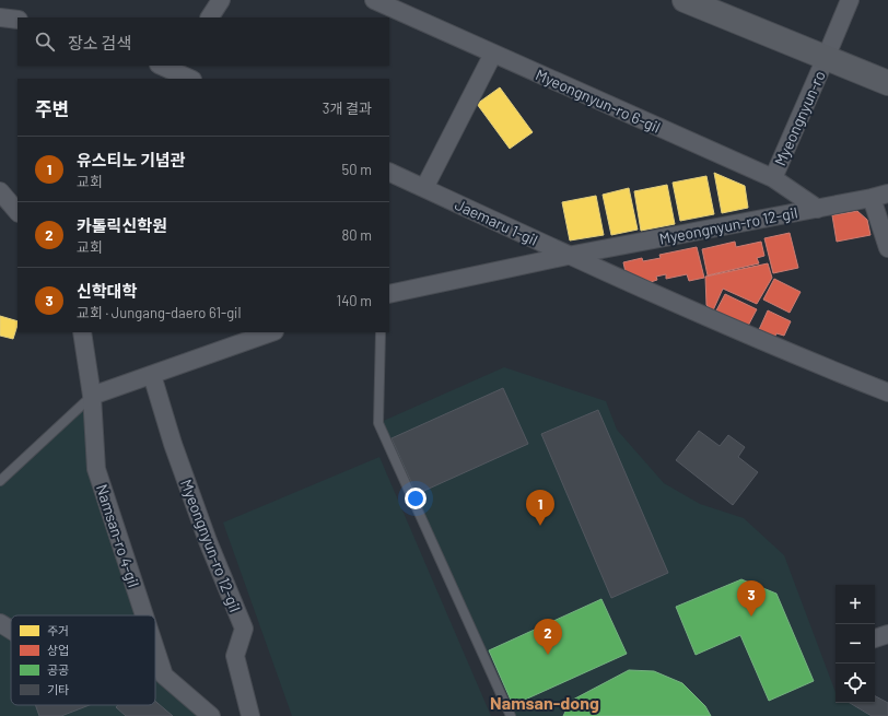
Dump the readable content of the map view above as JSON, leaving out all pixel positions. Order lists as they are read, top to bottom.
{
  "streets": {
    "street": [
      "Myeongnyun-ro 6-gil",
      "Myeongnyun-ro",
      "Jaemaru 1-gil",
      "Myeongnyun-ro 12-gil",
      "Namsan-ro 4-gil"
    ]
  },
  "crossings": [
    ["Myeongnyun-ro 6-gil", "Myeongnyun-ro"],
    ["Myeongnyun-ro 6-gil", "Myeongnyun-ro 12-gil"],
    ["Jaemaru 1-gil", "Myeongnyun-ro 12-gil"]
  ],
  "districts": ["Namsan-dong"],
  "legend": [
    "주거",
    "상업",
    "공공",
    "기타"
  ],
  "page": {
    "search": "장소 검색",
    "heading": ["주변", "3개 결과"],
    "list": [
      {
        "mark": "1",
        "name": "유스티노 기념관",
        "note": "교회",
        "value": "50 m"
      },
      {
        "mark": "2",
        "name": "카톨릭신학원",
        "note": "교회",
        "value": "80 m"
      },
      {
        "mark": "3",
        "name": "신학대학",
        "note": "교회 · Jungang-daero 61-gil",
        "value": "140 m"
      }
    ],
    "pins": ["1", "3", "2"],
    "map_buttons": ["+", "−"]
  }
}
